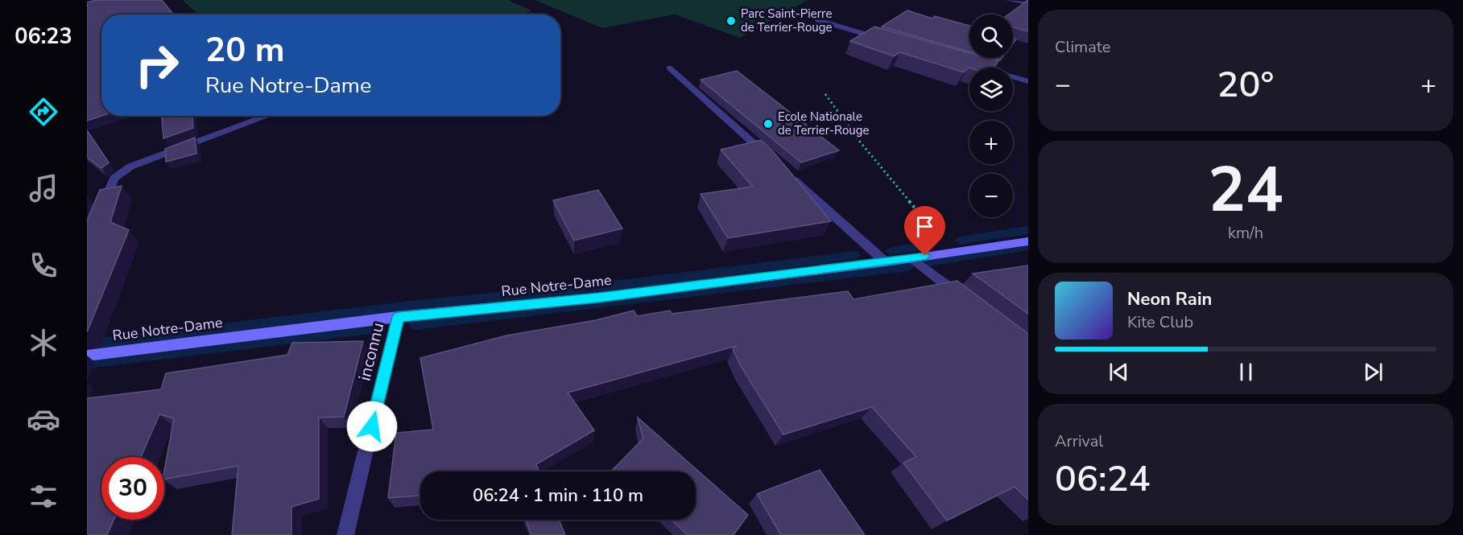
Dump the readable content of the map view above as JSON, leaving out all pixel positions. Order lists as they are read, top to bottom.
{
  "streets": {
    "street": ["Rue Notre-Dame", "inconnu"]
  },
  "crossings": [
    ["Rue Notre-Dame", "inconnu"]
  ],
  "places": ["Parc Saint-Pierre de Terrier-Rouge", "Ecole Nationale de Terrier-Rouge"],
  "page": {
    "tabs": "06:23",
    "tile": [
      "Climate",
      ["24", "km/h"],
      ["Arrival", "06:24"]
    ],
    "map_buttons": ["+", "−"],
    "turn": ["20 m", "Rue Notre-Dame"],
    "heat": ["−", "20°", "+"],
    "song": ["Neon Rain", "Kite Club"],
    "limit": "30",
    "trip": "06:24 · 1 min · 110 m"
  }
}
